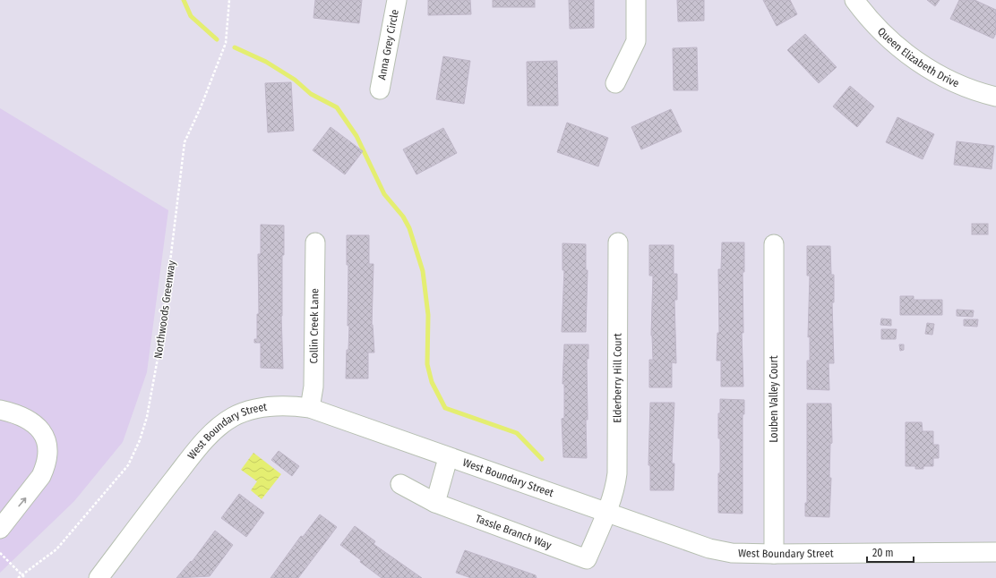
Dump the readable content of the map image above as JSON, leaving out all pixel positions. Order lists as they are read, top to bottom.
{
  "streets": {
    "street": [
      "Anna Grey Circle",
      "Queen Elizabeth Drive",
      "Collin Creek Lane",
      "Elderberry Hill Court",
      "Louben Valley Court",
      "West Boundary Street",
      "Tassle Branch Way"
    ],
    "path": ["Northwoods Greenway"]
  },
  "crossings": [
    ["Collin Creek Lane", "West Boundary Street"],
    ["Elderberry Hill Court", "West Boundary Street"],
    ["Elderberry Hill Court", "Tassle Branch Way"],
    ["Louben Valley Court", "West Boundary Street"],
    ["West Boundary Street", "Tassle Branch Way"]
  ],
  "scale_bar": "20 m"
}
